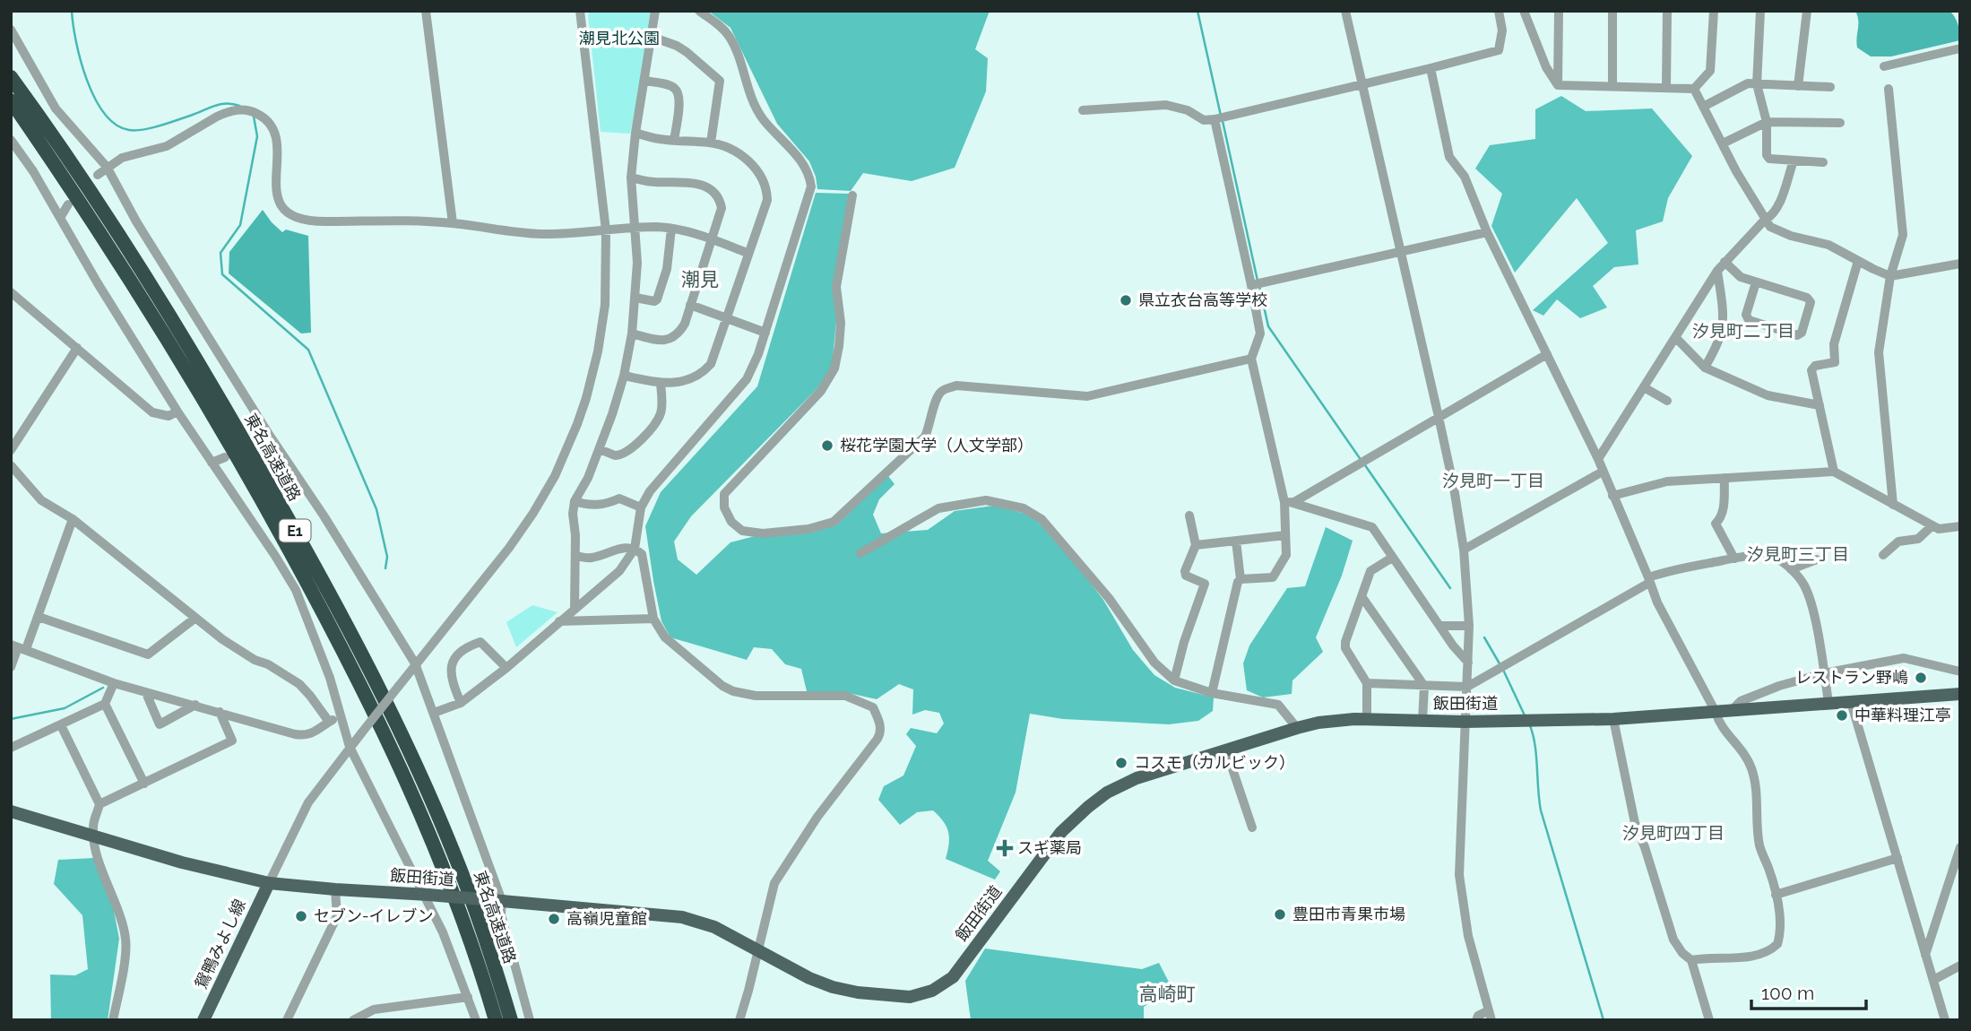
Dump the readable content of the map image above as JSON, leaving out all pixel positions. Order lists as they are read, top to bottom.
{
  "streets": {
    "highway": ["東名高速道路", "E1"],
    "main road": ["飯田街道", "鴛鴨みよし線"]
  },
  "crossings": [
    ["飯田街道", "鴛鴨みよし線"]
  ],
  "districts": [
    "潮見",
    "汐見町二丁目",
    "汐見町一丁目",
    "汐見町三丁目",
    "汐見町四丁目",
    "高崎町"
  ],
  "parks": ["潮見北公園"],
  "places": {
    "other": [
      "県立衣台高等学校",
      "桜花学園大学（人文学部）",
      "レストラン野嶋",
      "中華料理江亭",
      "コスモ（カルビック）",
      "豊田市青果市場",
      "セブン-イレブン",
      "高嶺児童館"
    ],
    "health": ["スギ薬局"]
  },
  "scale_bar": "100 m"
}
